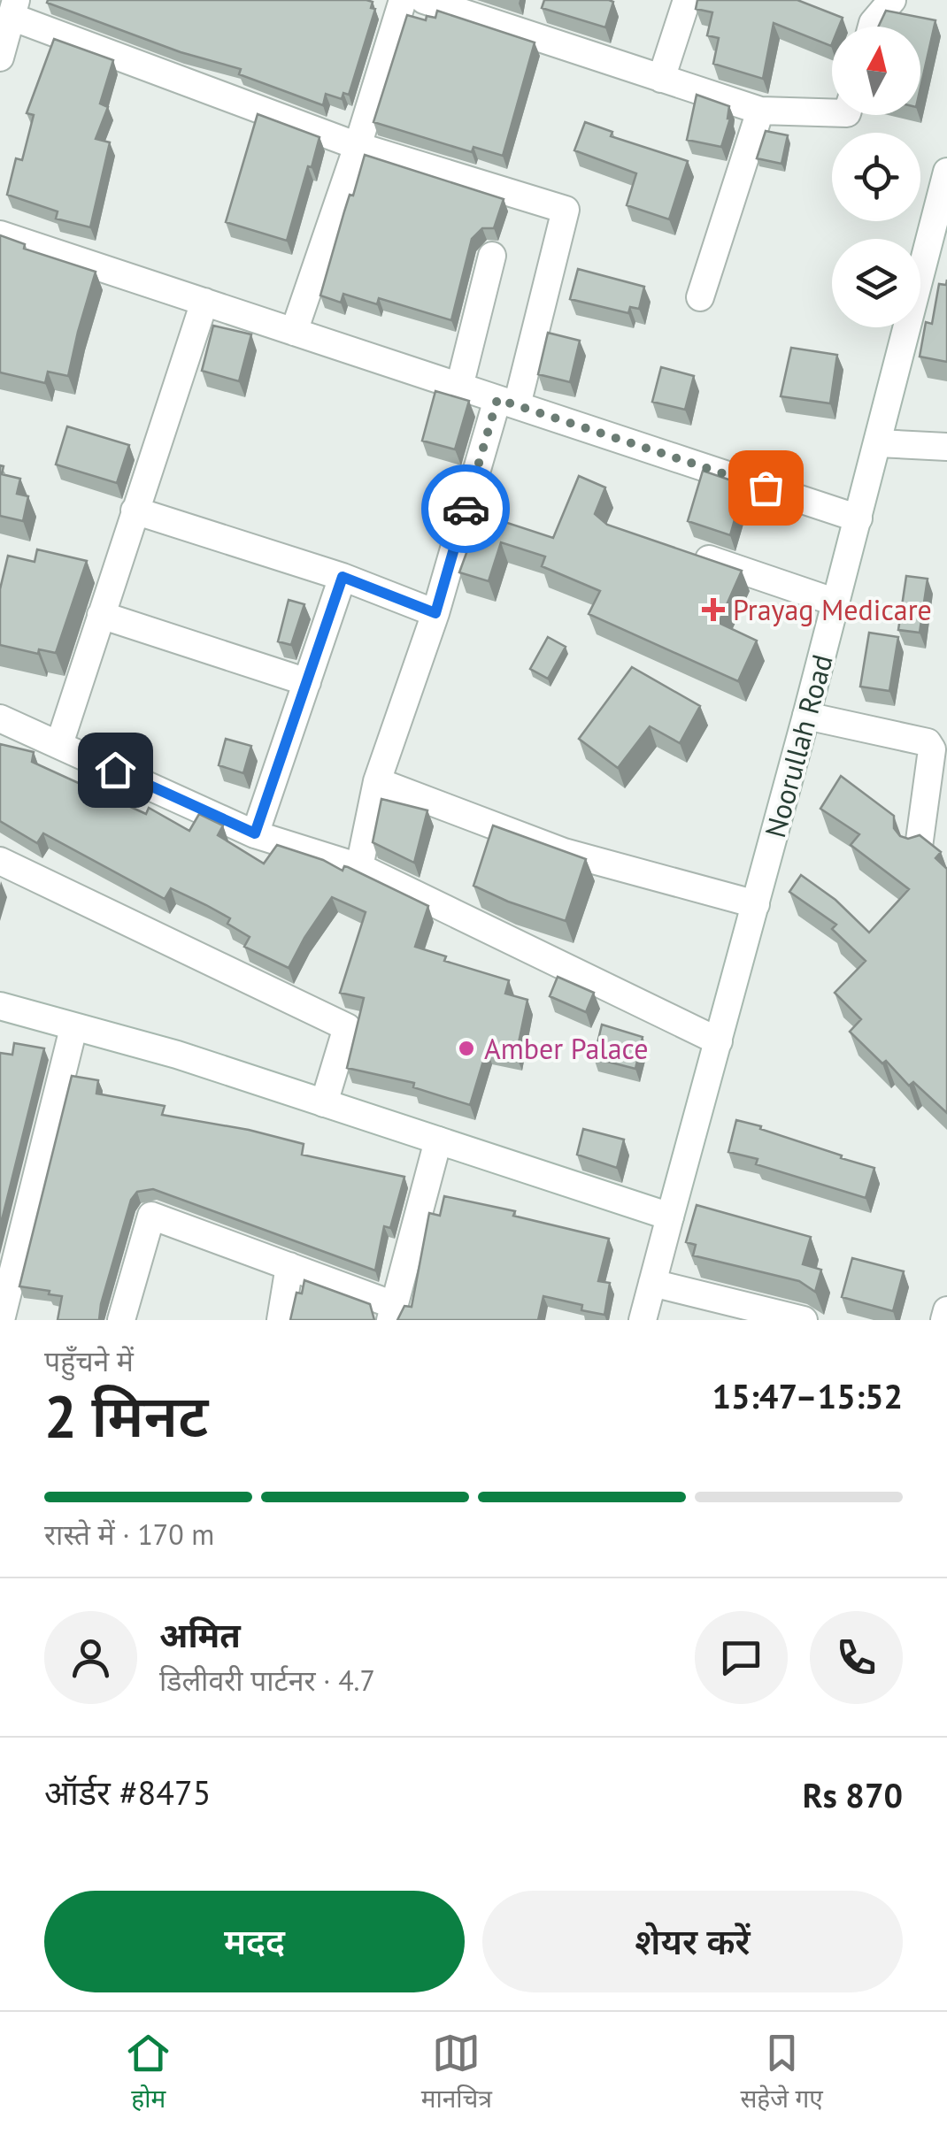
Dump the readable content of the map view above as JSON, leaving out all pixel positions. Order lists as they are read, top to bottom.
{
  "streets": {
    "street": ["Noorullah Road"]
  },
  "places": {
    "health": ["Prayag Medicare"],
    "other": ["Amber Palace"]
  },
  "north": "top",
  "page": {
    "heading": ["2 मिनट", "पहुँचने में", "15:47–15:52"],
    "panel": [
      "अमित",
      "डिलीवरी पार्टनर · 4.7",
      "ऑर्डर #8475",
      "Rs 870"
    ],
    "bar": "रास्ते में · 170 m",
    "buttons": ["मदद", "शेयर करें"],
    "tabs": ["होम", "मानचित्र", "सहेजे गए"]
  }
}
